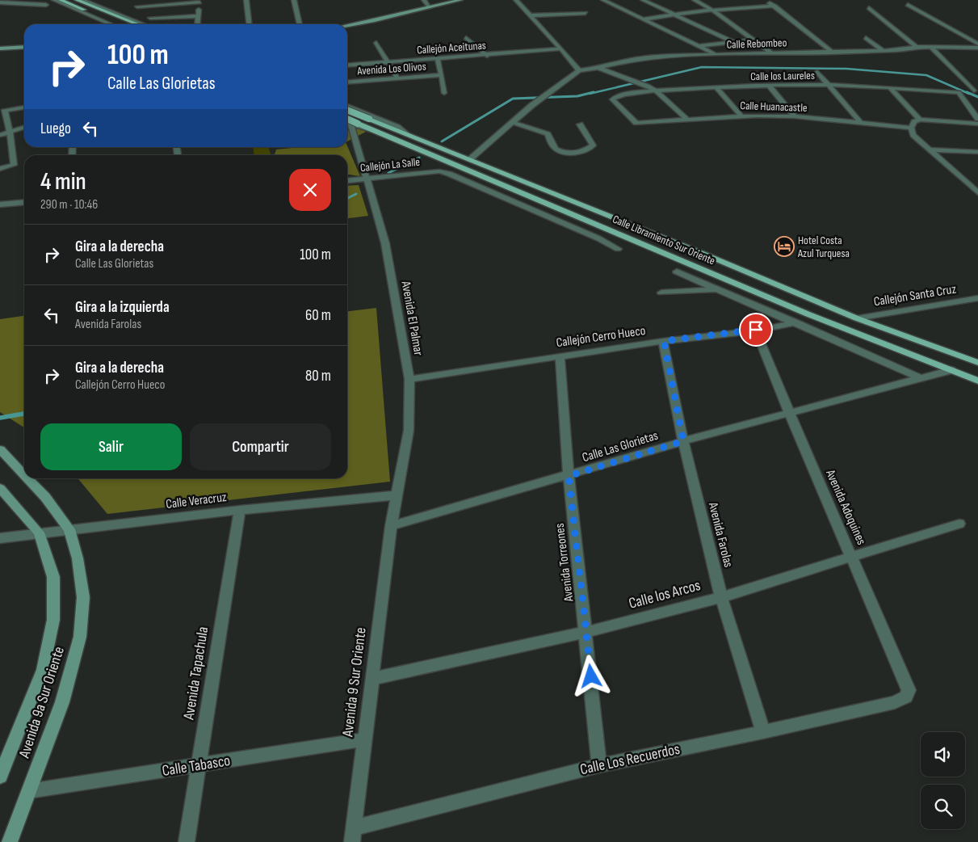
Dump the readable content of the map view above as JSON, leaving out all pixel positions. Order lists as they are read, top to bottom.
{
  "streets": {
    "main road": ["Calle Libramiento Sur Oriente", "Avenida 9a Sur Oriente"],
    "street": [
      "Calle Rebombeo",
      "Callejón Aceitunas",
      "Avenida Los Olivos",
      "Calle los Laureles",
      "Calle Huanacastle",
      "Callejón La Salle",
      "Callejón Santa Cruz",
      "Avenida El Palmar",
      "Callejón Cerro Hueco",
      "Calle Las Glorietas",
      "Calle Veracruz",
      "Avenida Adoquines",
      "Avenida Farolas",
      "Avenida Torreones",
      "Calle los Arcos",
      "Avenida Tapachula",
      "Avenida 9 Sur Oriente",
      "Calle Los Recuerdos",
      "Calle Tabasco"
    ]
  },
  "crossings": [
    ["Calle los Laureles", "Calle Huanacastle"],
    ["Callejón La Salle", "Avenida El Palmar"],
    ["Calle Libramiento Sur Oriente", "Callejón Santa Cruz"],
    ["Calle Libramiento Sur Oriente", "Calle Las Glorietas"],
    ["Avenida El Palmar", "Callejón Cerro Hueco"],
    ["Avenida El Palmar", "Calle Las Glorietas"],
    ["Avenida El Palmar", "Calle Veracruz"],
    ["Avenida El Palmar", "Avenida 9 Sur Oriente"],
    ["Callejón Cerro Hueco", "Avenida Adoquines"],
    ["Callejón Cerro Hueco", "Avenida Farolas"],
    ["Callejón Cerro Hueco", "Avenida Torreones"],
    ["Calle Las Glorietas", "Avenida Adoquines"],
    ["Calle Las Glorietas", "Avenida Farolas"],
    ["Calle Las Glorietas", "Avenida Torreones"],
    ["Calle Las Glorietas", "Avenida 9 Sur Oriente"],
    ["Calle Veracruz", "Avenida Tapachula"],
    ["Calle Veracruz", "Avenida 9a Sur Oriente"],
    ["Avenida Adoquines", "Calle los Arcos"],
    ["Avenida Adoquines", "Calle Los Recuerdos"],
    ["Avenida Farolas", "Calle los Arcos"],
    ["Avenida Farolas", "Calle Los Recuerdos"],
    ["Avenida Torreones", "Calle los Arcos"],
    ["Avenida Torreones", "Calle Los Recuerdos"],
    ["Calle los Arcos", "Avenida 9 Sur Oriente"],
    ["Avenida Tapachula", "Calle Tabasco"],
    ["Avenida 9 Sur Oriente", "Calle Los Recuerdos"],
    ["Avenida 9 Sur Oriente", "Calle Tabasco"],
    ["Avenida 9a Sur Oriente", "Calle Tabasco"]
  ],
  "places": {
    "hotel": ["Hotel Costa Azul Turquesa"]
  },
  "page": {
    "turn": ["100 m", "Calle Las Glorietas"],
    "then": "Luego",
    "heading": ["4 min", "290 m · 10:46"],
    "list": [
      {
        "name": "Gira a la derecha",
        "note": "Calle Las Glorietas",
        "value": "100 m"
      },
      {
        "name": "Gira a la izquierda",
        "note": "Avenida Farolas",
        "value": "60 m"
      },
      {
        "name": "Gira a la derecha",
        "note": "Callejón Cerro Hueco",
        "value": "80 m"
      }
    ],
    "buttons": ["Salir", "Compartir"]
  }
}
